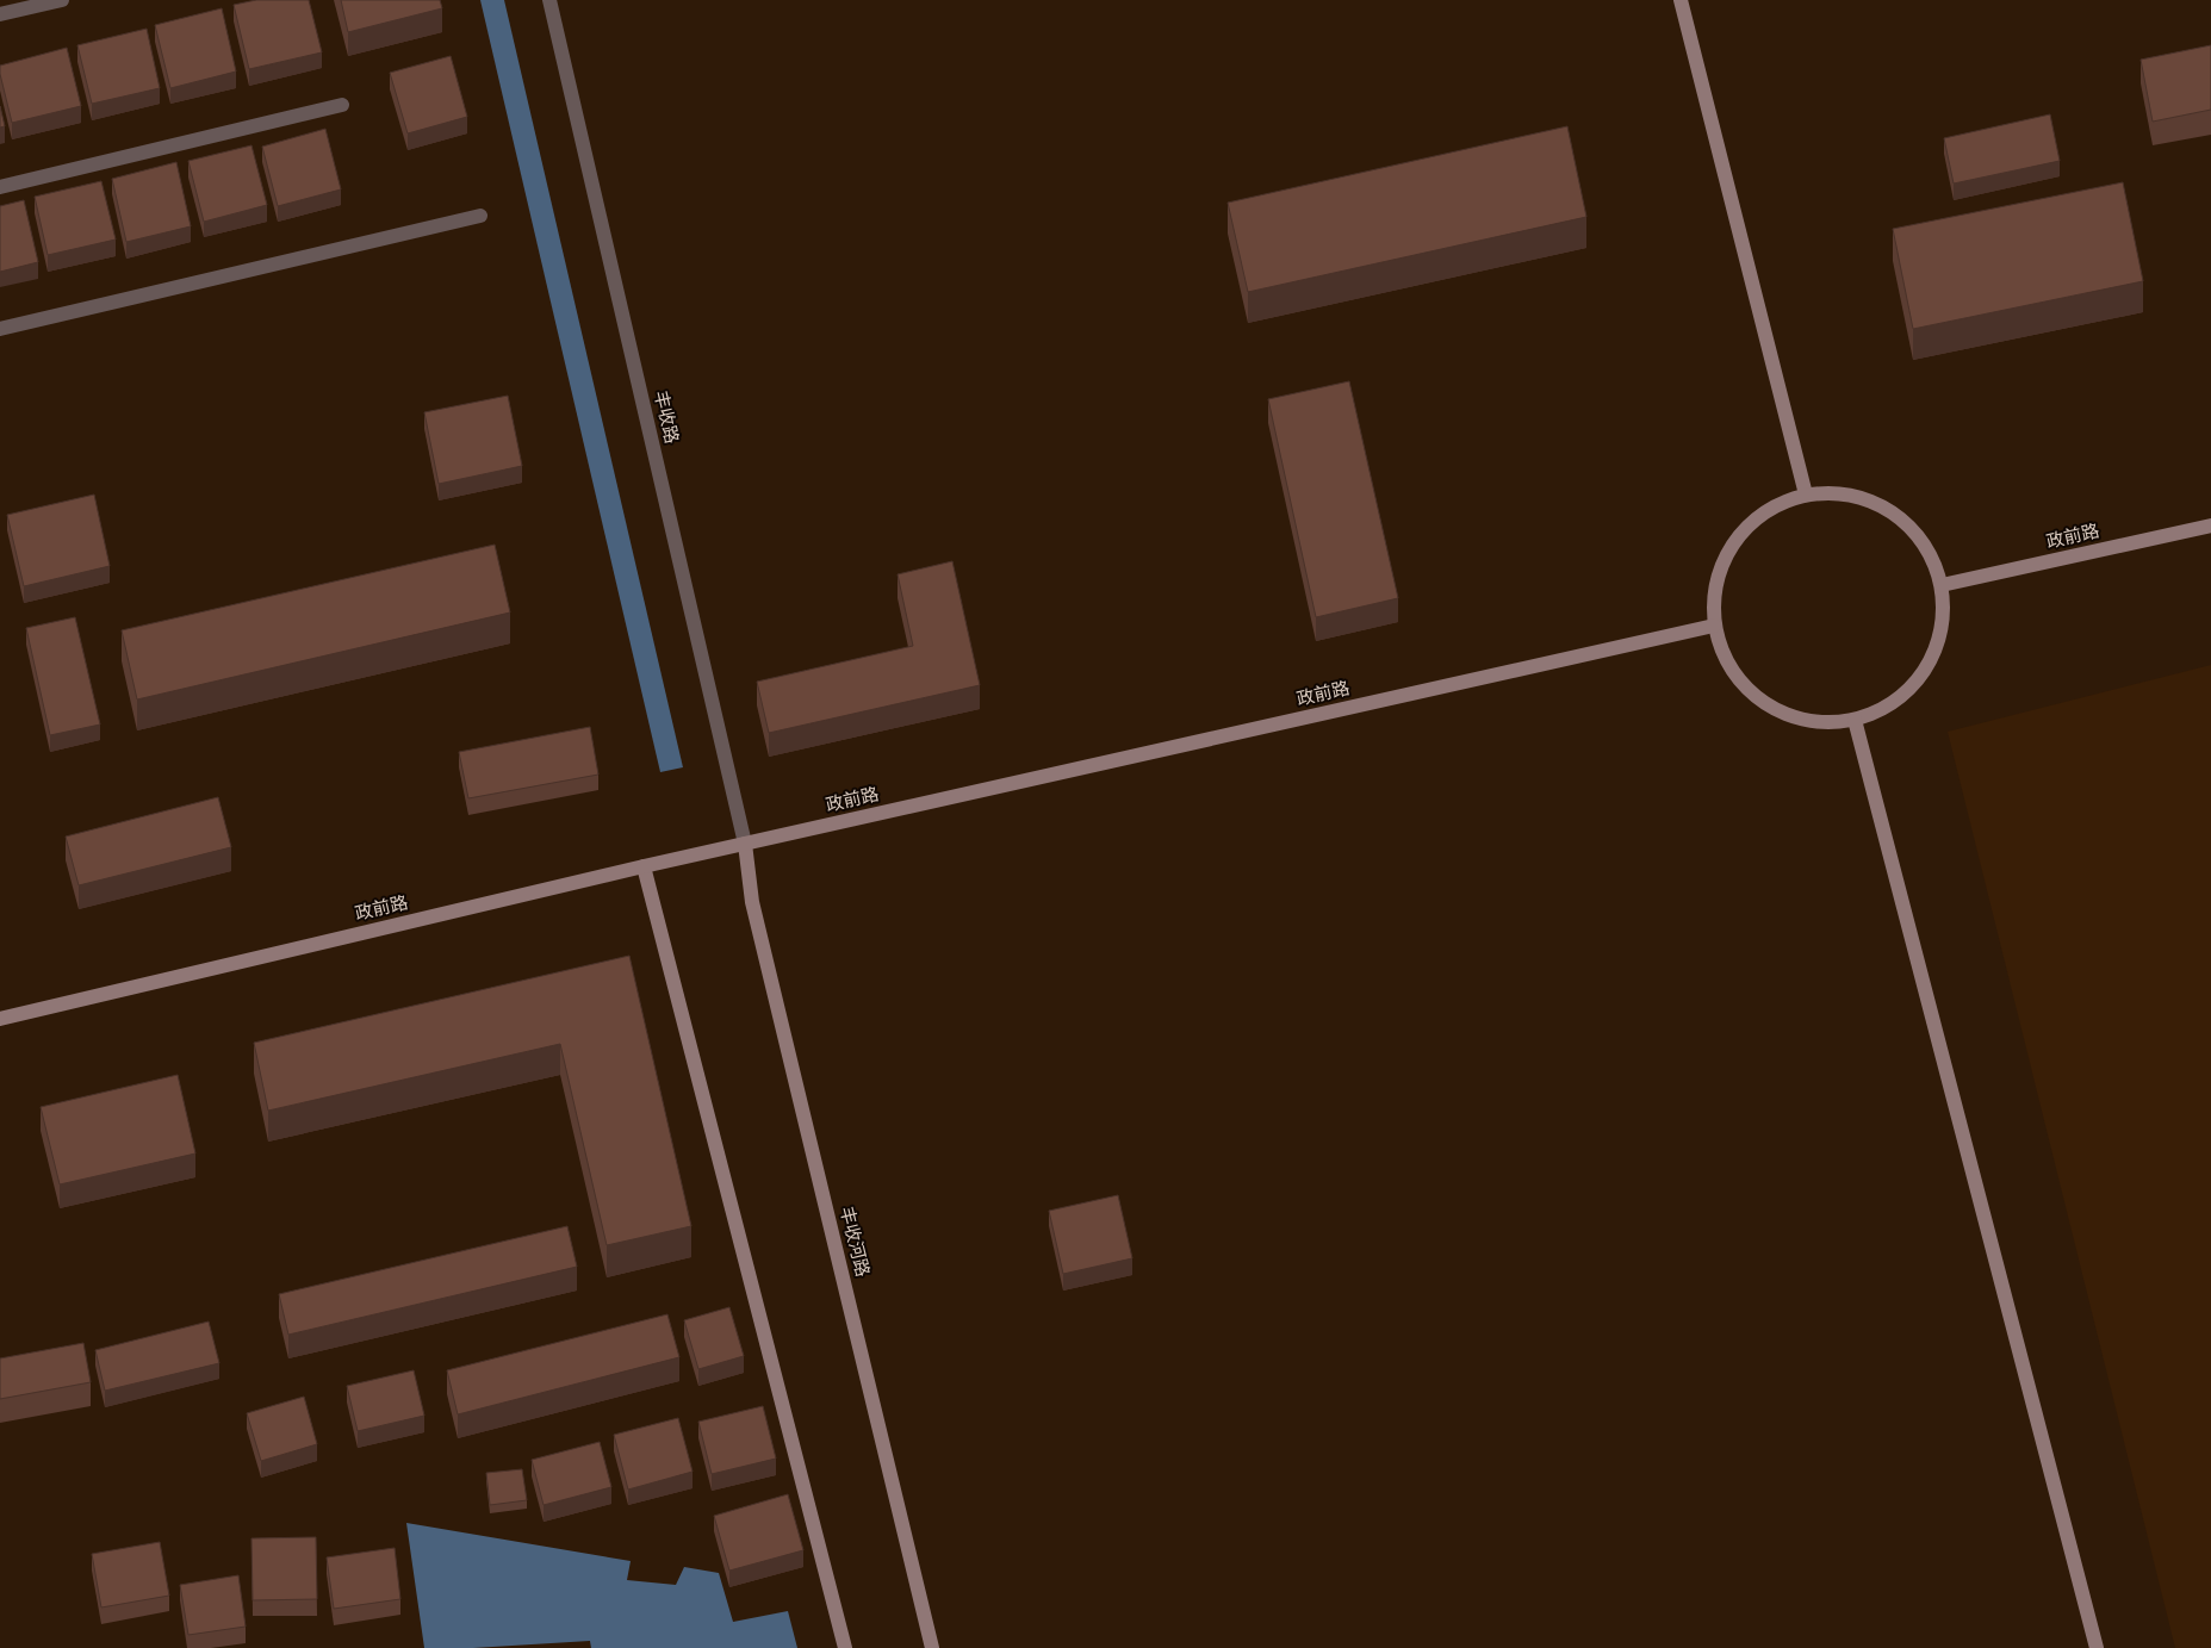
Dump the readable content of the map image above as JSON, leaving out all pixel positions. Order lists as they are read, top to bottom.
{
  "streets": {
    "street": ["丰收路", "政前路", "丰收河路"]
  },
  "crossings": [
    ["丰收路", "政前路"],
    ["丰收路", "丰收河路"],
    ["政前路", "丰收河路"]
  ]
}
